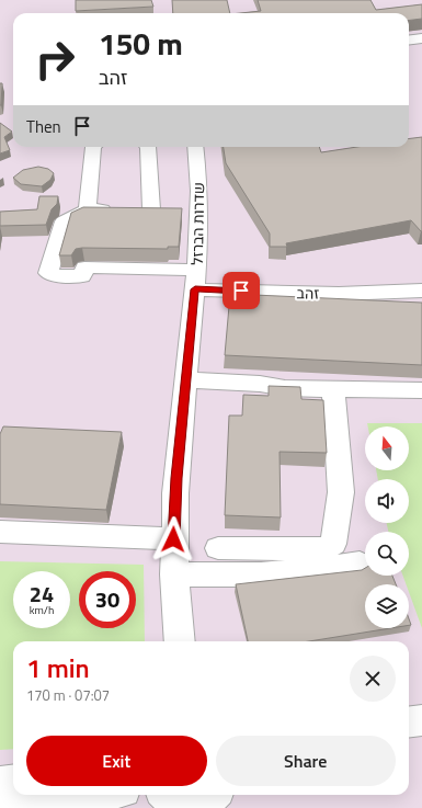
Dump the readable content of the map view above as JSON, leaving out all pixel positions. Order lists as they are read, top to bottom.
{
  "streets": {
    "street": ["שדרות הברזל", "זהב"]
  },
  "crossings": [
    ["שדרות הברזל", "זהב"]
  ],
  "north": "top",
  "page": {
    "turn": ["150 m", "זהב"],
    "then": "Then",
    "speed": "24 km/h",
    "limit": "30",
    "heading": ["1 min", "170 m · 07:07"],
    "buttons": ["Exit", "Share"]
  }
}
